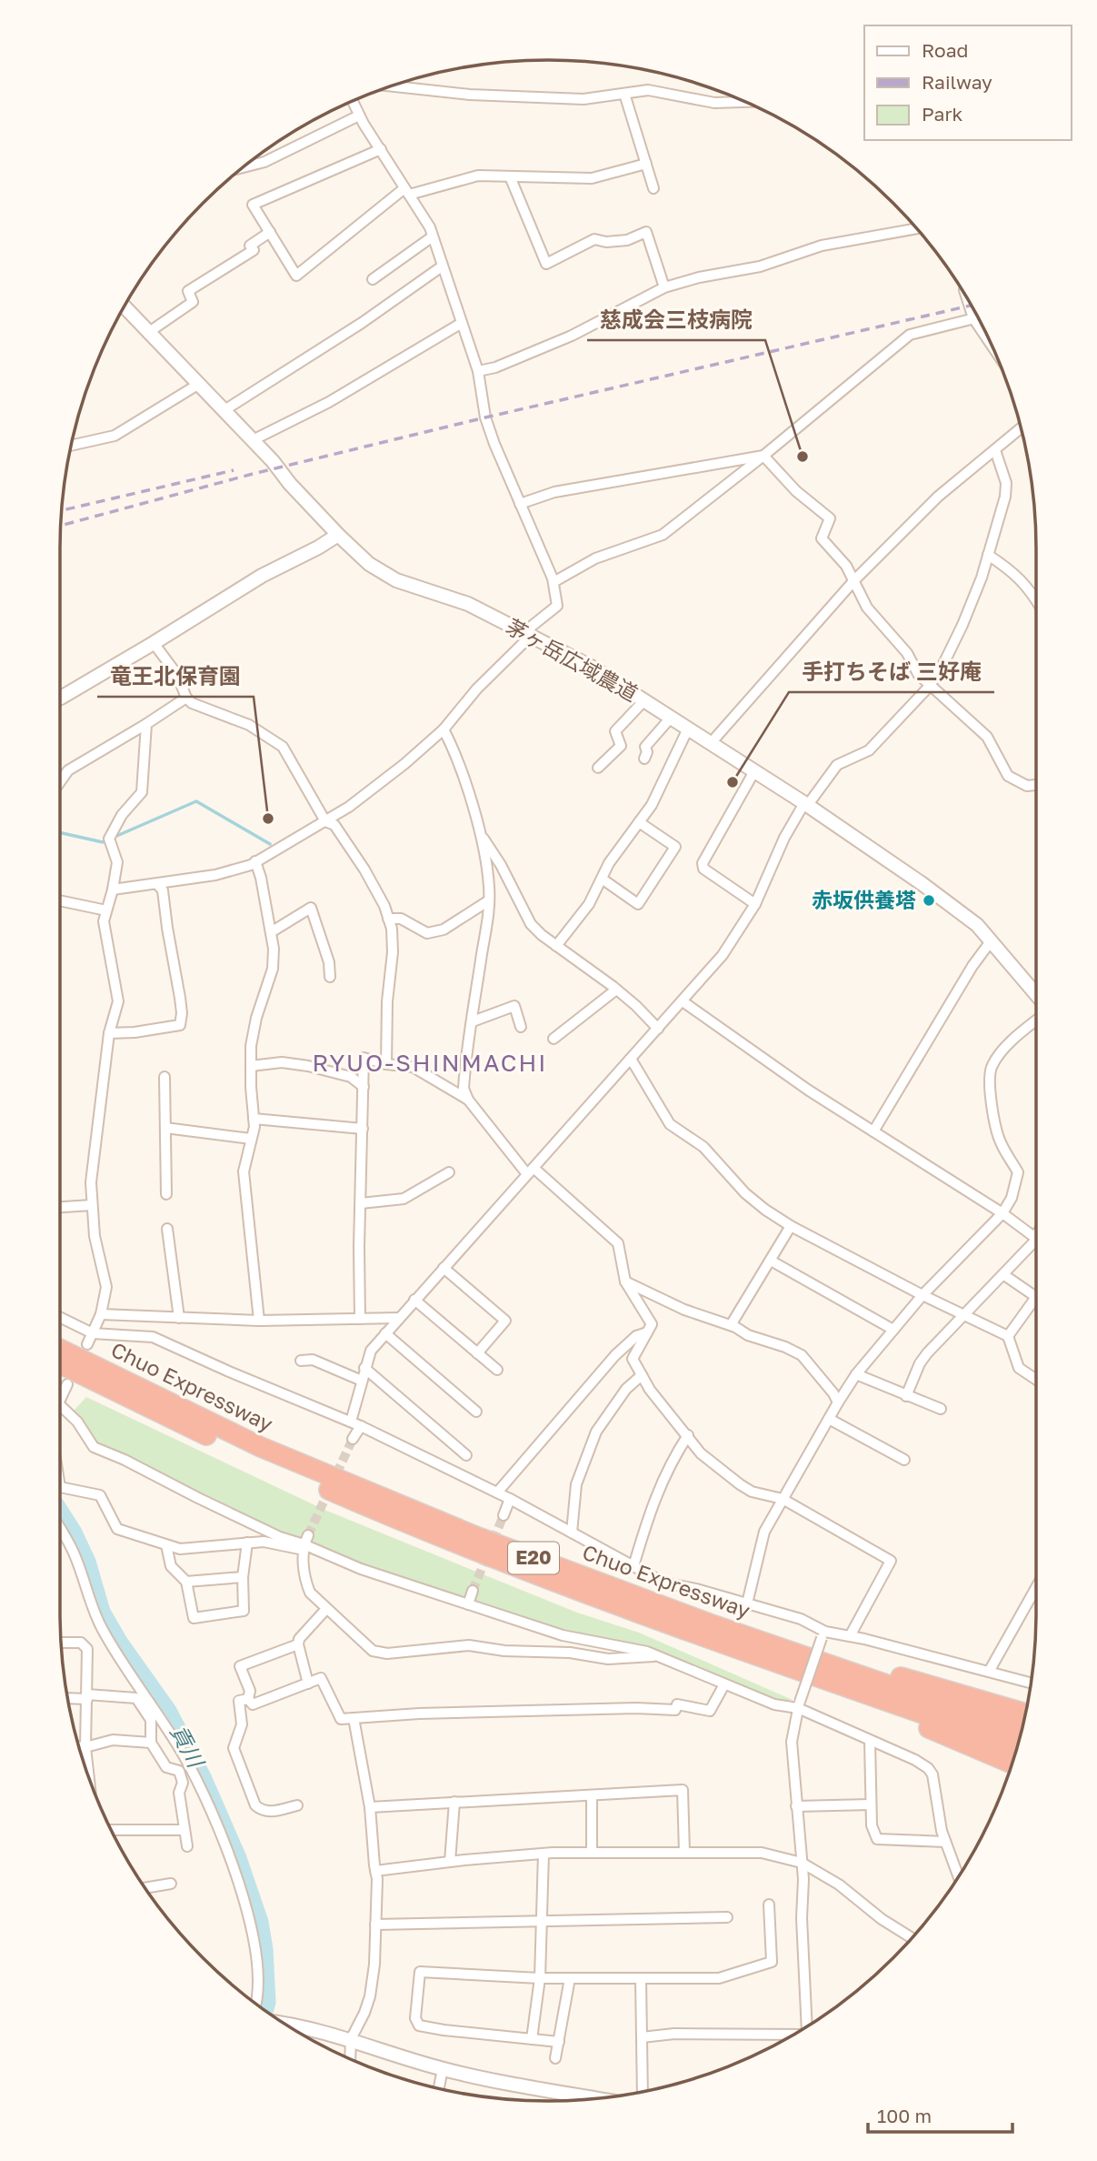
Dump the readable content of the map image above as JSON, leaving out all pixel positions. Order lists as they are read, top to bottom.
{
  "streets": {
    "highway": ["Chuo Expressway", "E20"],
    "street": ["茅ヶ岳広域農道"]
  },
  "districts": ["RYUO-SHINMACHI"],
  "water": ["貢川"],
  "places": [
    "慈成会三枝病院",
    "手打ちそば 三好庵",
    "竜王北保育園",
    "赤坂供養塔"
  ],
  "legend": ["Road", "Railway", "Park"],
  "scale_bar": "100 m"
}
